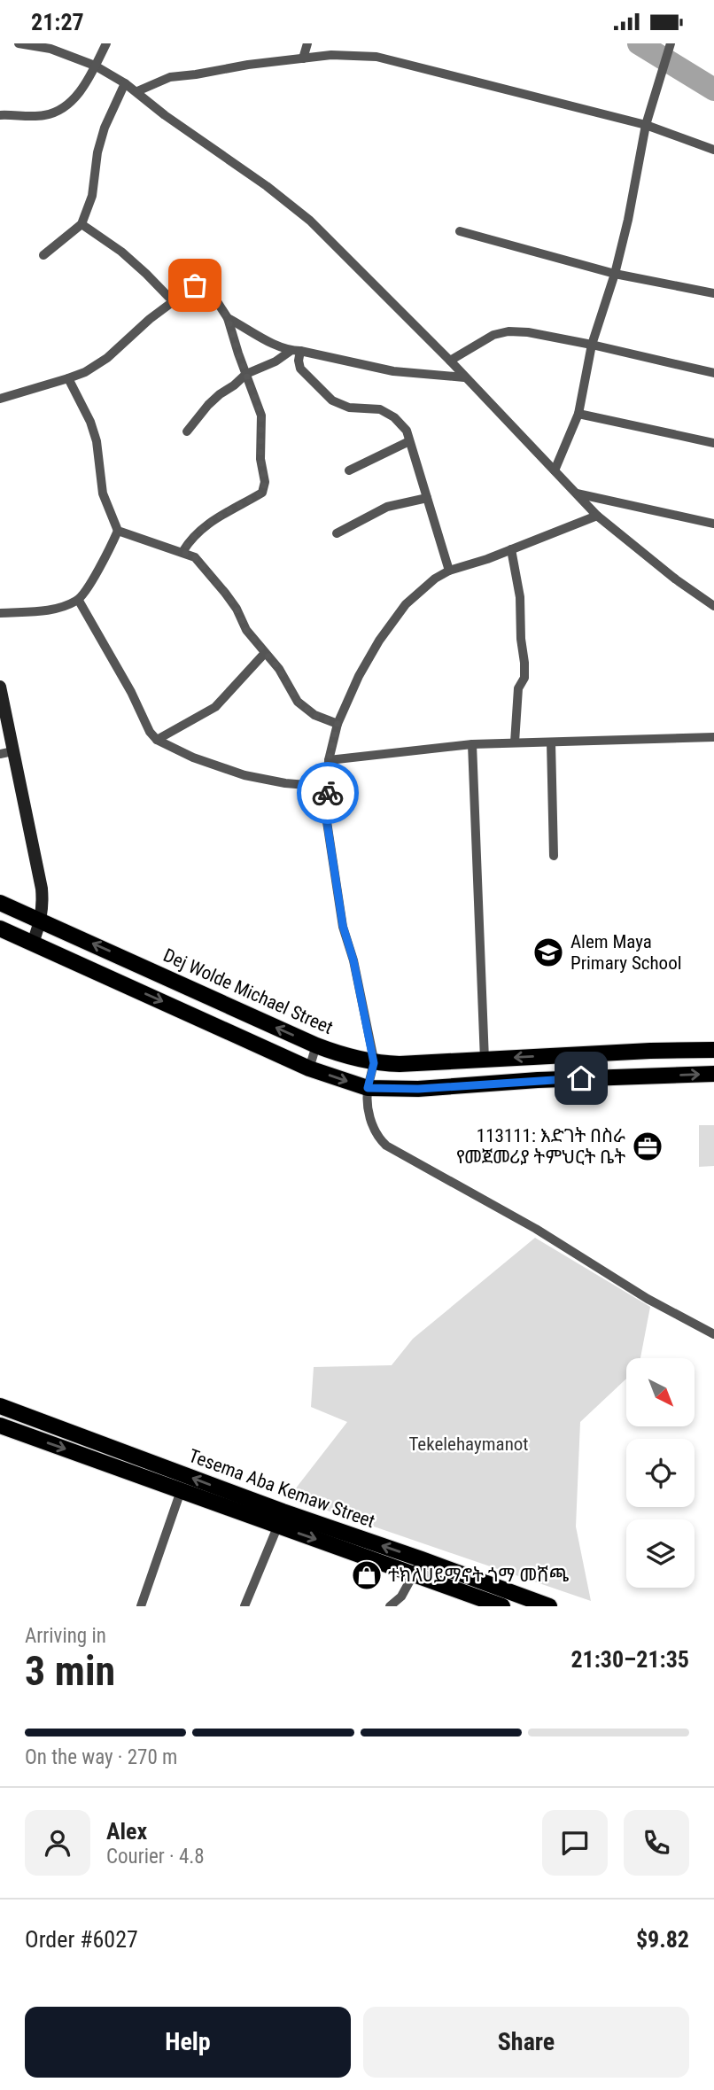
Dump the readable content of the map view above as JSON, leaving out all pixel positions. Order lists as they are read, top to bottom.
{
  "streets": {
    "main road": ["Dej Wolde Michael Street", "Tesema Aba Kemaw Street"]
  },
  "parks": ["Tekelehaymanot"],
  "places": {
    "school or university": ["Alem Maya Primary School"],
    "office": ["113111: እድገት በስራ የመጀመሪያ ትምህርት ቤት"],
    "shop": ["ተክለሀይማኖት ጎማ መሸጫ"]
  },
  "north": "bottom right",
  "page": {
    "status": "21:27",
    "heading": ["3 min", "Arriving in", "21:30–21:35"],
    "panel": [
      "Alex",
      "Courier · 4.8",
      "Order #6027",
      "$9.82"
    ],
    "bar": "On the way · 270 m",
    "buttons": ["Help", "Share"]
  }
}
